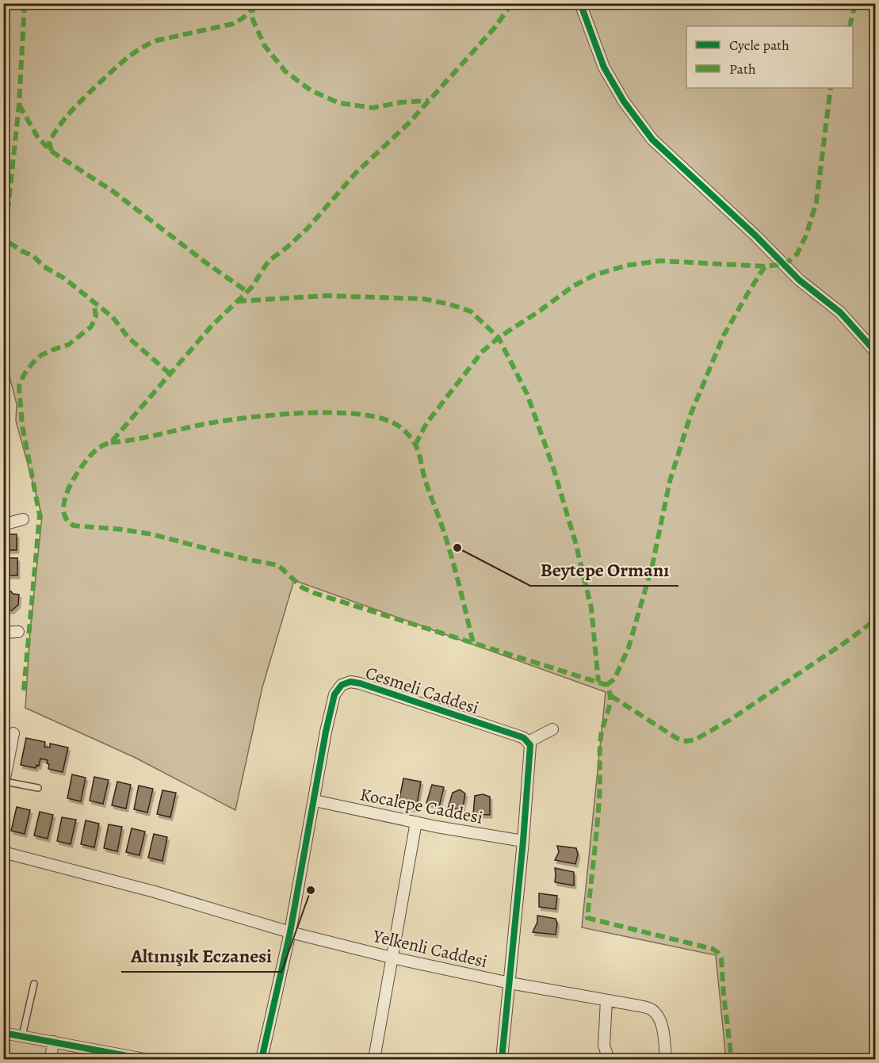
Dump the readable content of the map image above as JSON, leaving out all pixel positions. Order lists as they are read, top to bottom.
{
  "streets": {
    "street": ["Cesmeli Caddesi", "Kocalepe Caddesi", "Yelkenli Caddesi"]
  },
  "crossings": [
    ["Cesmeli Caddesi", "Kocalepe Caddesi"],
    ["Cesmeli Caddesi", "Yelkenli Caddesi"]
  ],
  "places": ["Beytepe Ormanı", "Altınışık Eczanesi"],
  "legend": ["Cycle path", "Path"]
}
